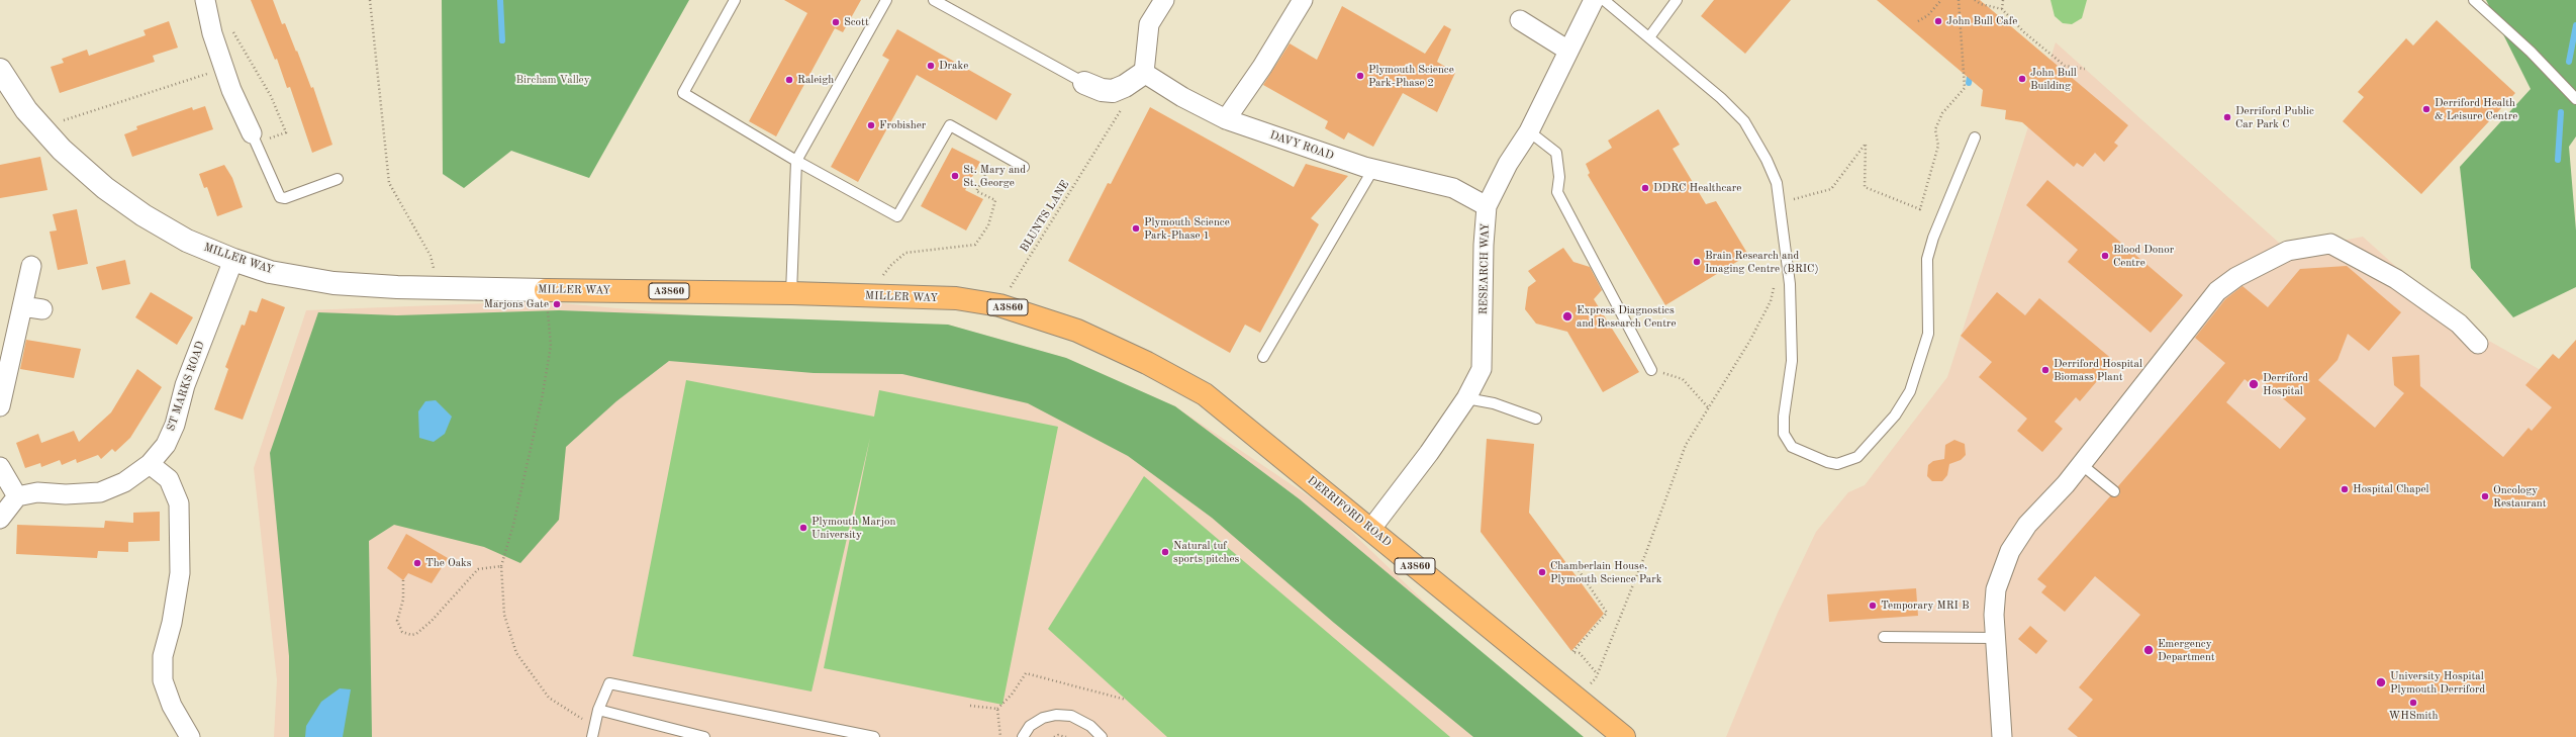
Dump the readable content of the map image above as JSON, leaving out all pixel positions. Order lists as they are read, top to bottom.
{
  "streets": {
    "main road": ["MILLER WAY", "A3860", "DERRIFORD ROAD"],
    "street": ["DAVY ROAD", "RESEARCH WAY", "ST MARKS ROAD"],
    "path": ["BLUNTS LANE"]
  },
  "crossings": [
    ["DAVY ROAD", "RESEARCH WAY"],
    ["BLUNTS LANE", "MILLER WAY"],
    ["MILLER WAY", "ST MARKS ROAD"],
    ["MILLER WAY", "DERRIFORD ROAD"],
    ["RESEARCH WAY", "DERRIFORD ROAD"]
  ],
  "parks": ["Bircham Valley"],
  "places": [
    "John Bull Cafe",
    "Scott",
    "Drake",
    "Plymouth Science Park-Phase 2",
    "John Bull Building",
    "Raleigh",
    "Derriford Health & Leisure Centre",
    "Derriford Public Car Park C",
    "Frobisher",
    "St. Mary and St. George",
    "DDRC Healthcare",
    "Plymouth Science Park-Phase 1",
    "Blood Donor Centre",
    "Brain Research and Imaging Centre (BRIC)",
    "Marjons Gate",
    "Express Diagnostics and Research Centre",
    "Derriford Hospital Biomass Plant",
    "Derriford Hospital",
    "Hospital Chapel",
    "Oncology Restaurant",
    "Plymouth Marjon University",
    "Natural tuf sports pitches",
    "The Oaks",
    "Chamberlain House, Plymouth Science Park",
    "Temporary MRI B",
    "Emergency Department",
    "University Hospital Plymouth Derriford",
    "WHSmith"
  ]
}
